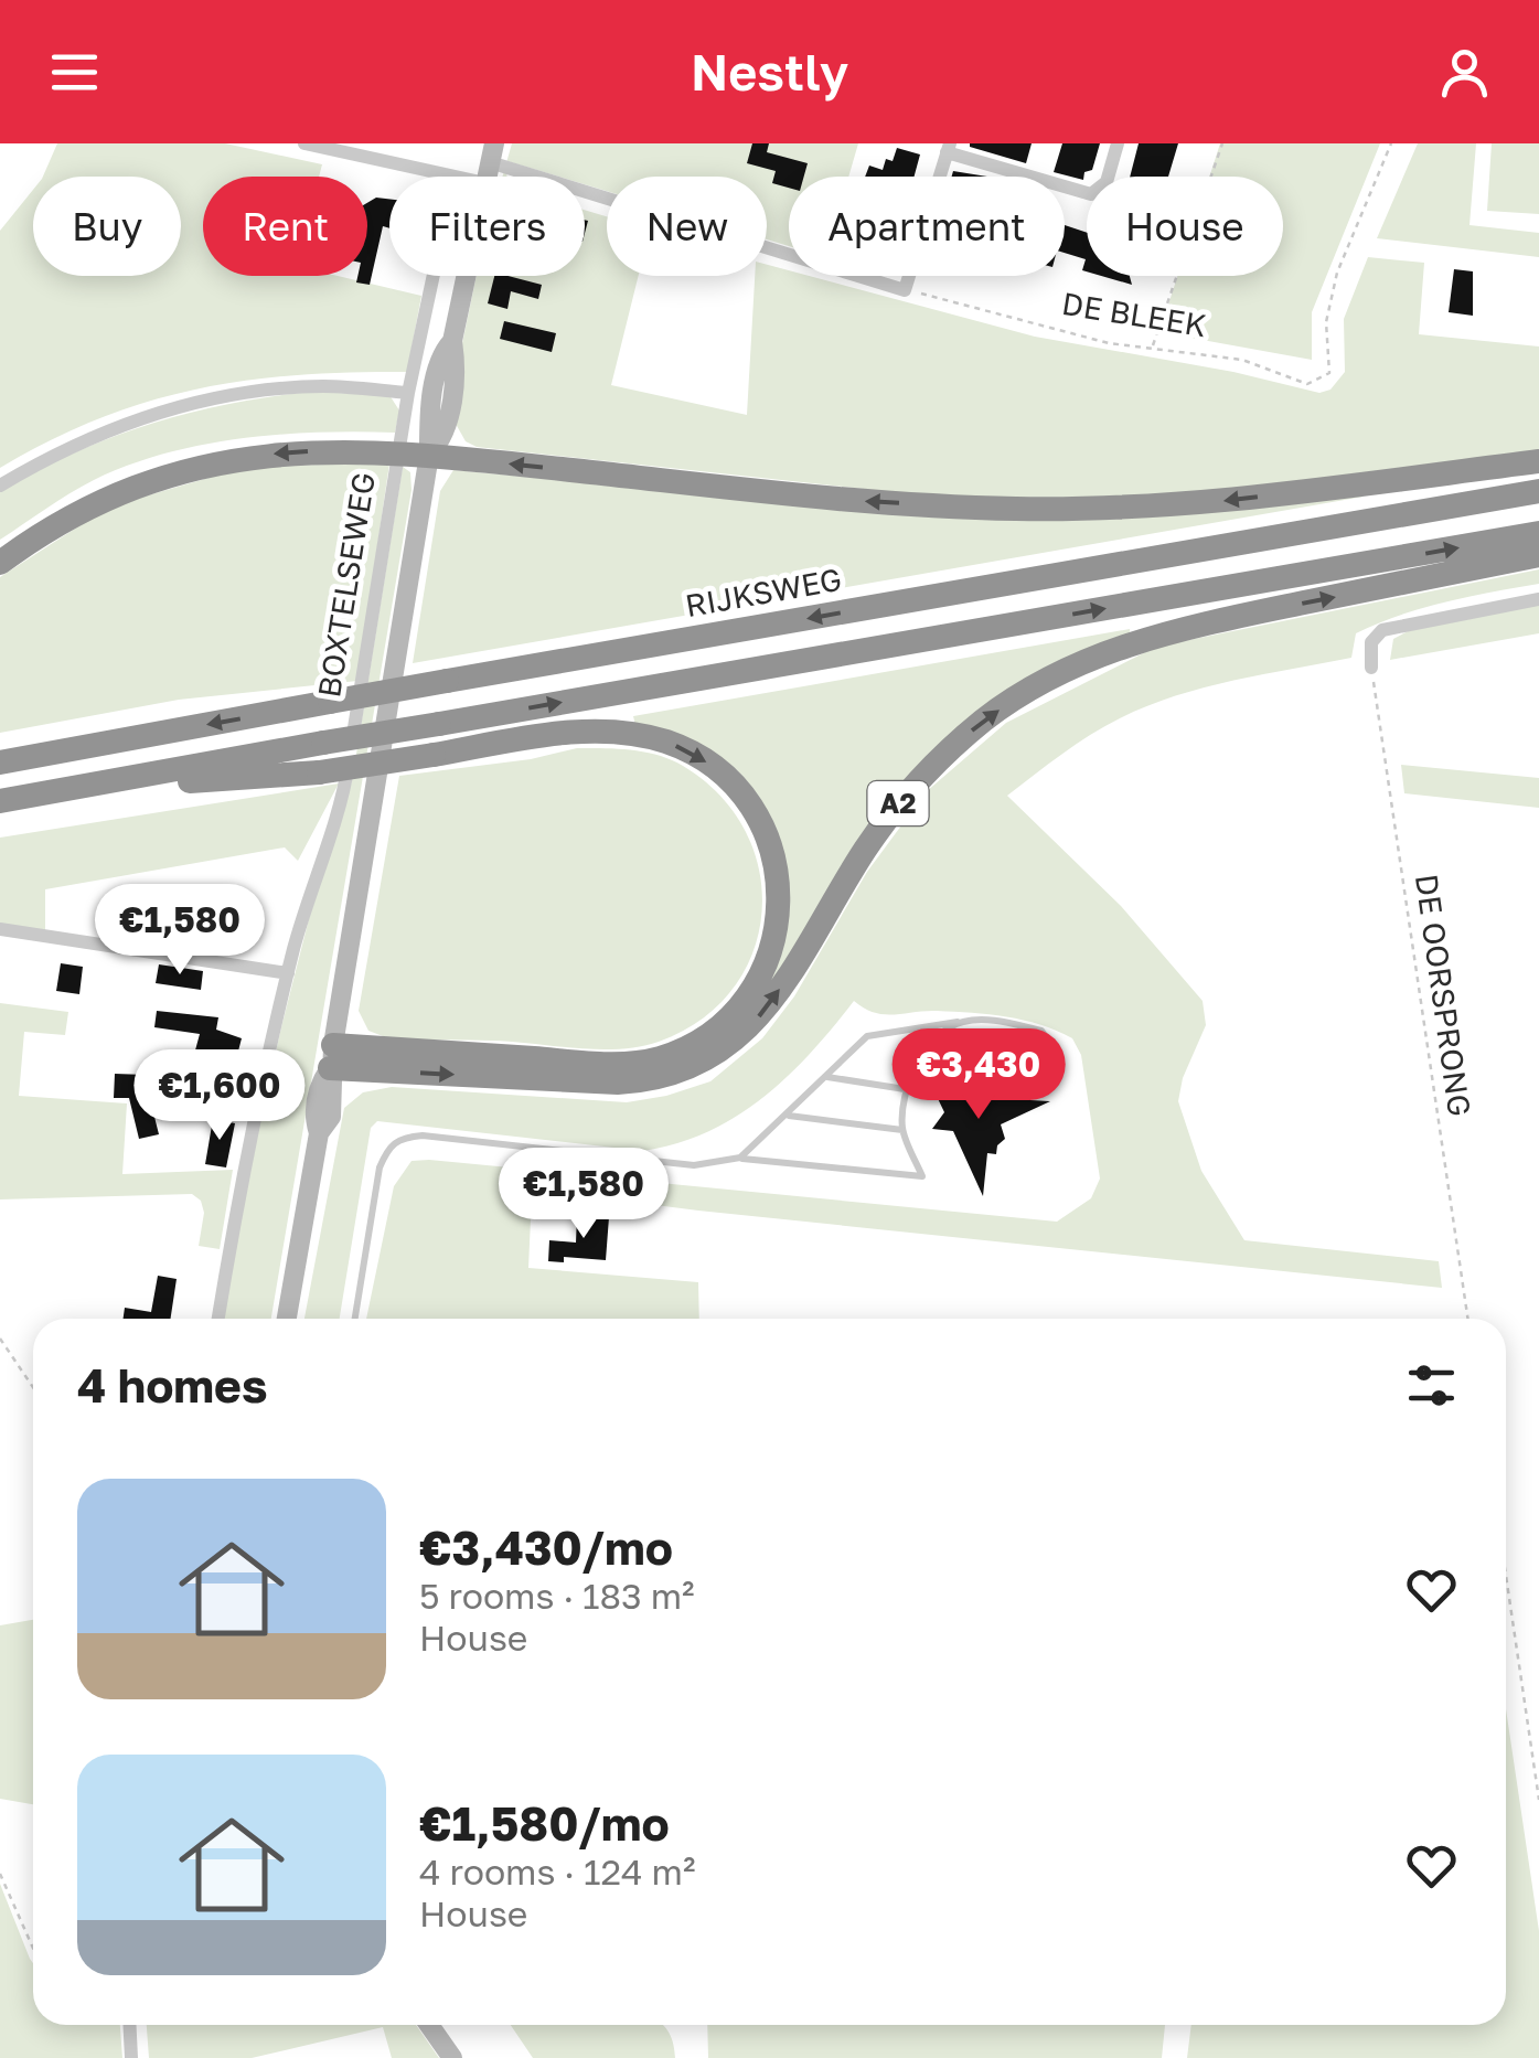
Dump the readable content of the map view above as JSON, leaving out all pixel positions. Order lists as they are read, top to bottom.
{
  "streets": {
    "highway": ["RIJKSWEG", "A2"],
    "main road": ["BOXTELSEWEG"],
    "path": ["DE BLEEK", "DE OORSPRONG"]
  },
  "crossings": [
    ["BOXTELSEWEG", "A2"]
  ],
  "page": {
    "header": "Nestly",
    "chip": [
      "Buy",
      "Rent",
      "Filters",
      "New",
      "Apartment",
      "House"
    ],
    "price": [
      "€1,580",
      "€3,430",
      "€1,600",
      "€1,580"
    ],
    "heading": "4 homes",
    "list": [
      {
        "name": "€3,430/mo",
        "note": "5 rooms · 183 m² · House"
      },
      {
        "name": "€1,580/mo",
        "note": "4 rooms · 124 m² · House"
      }
    ]
  }
}
